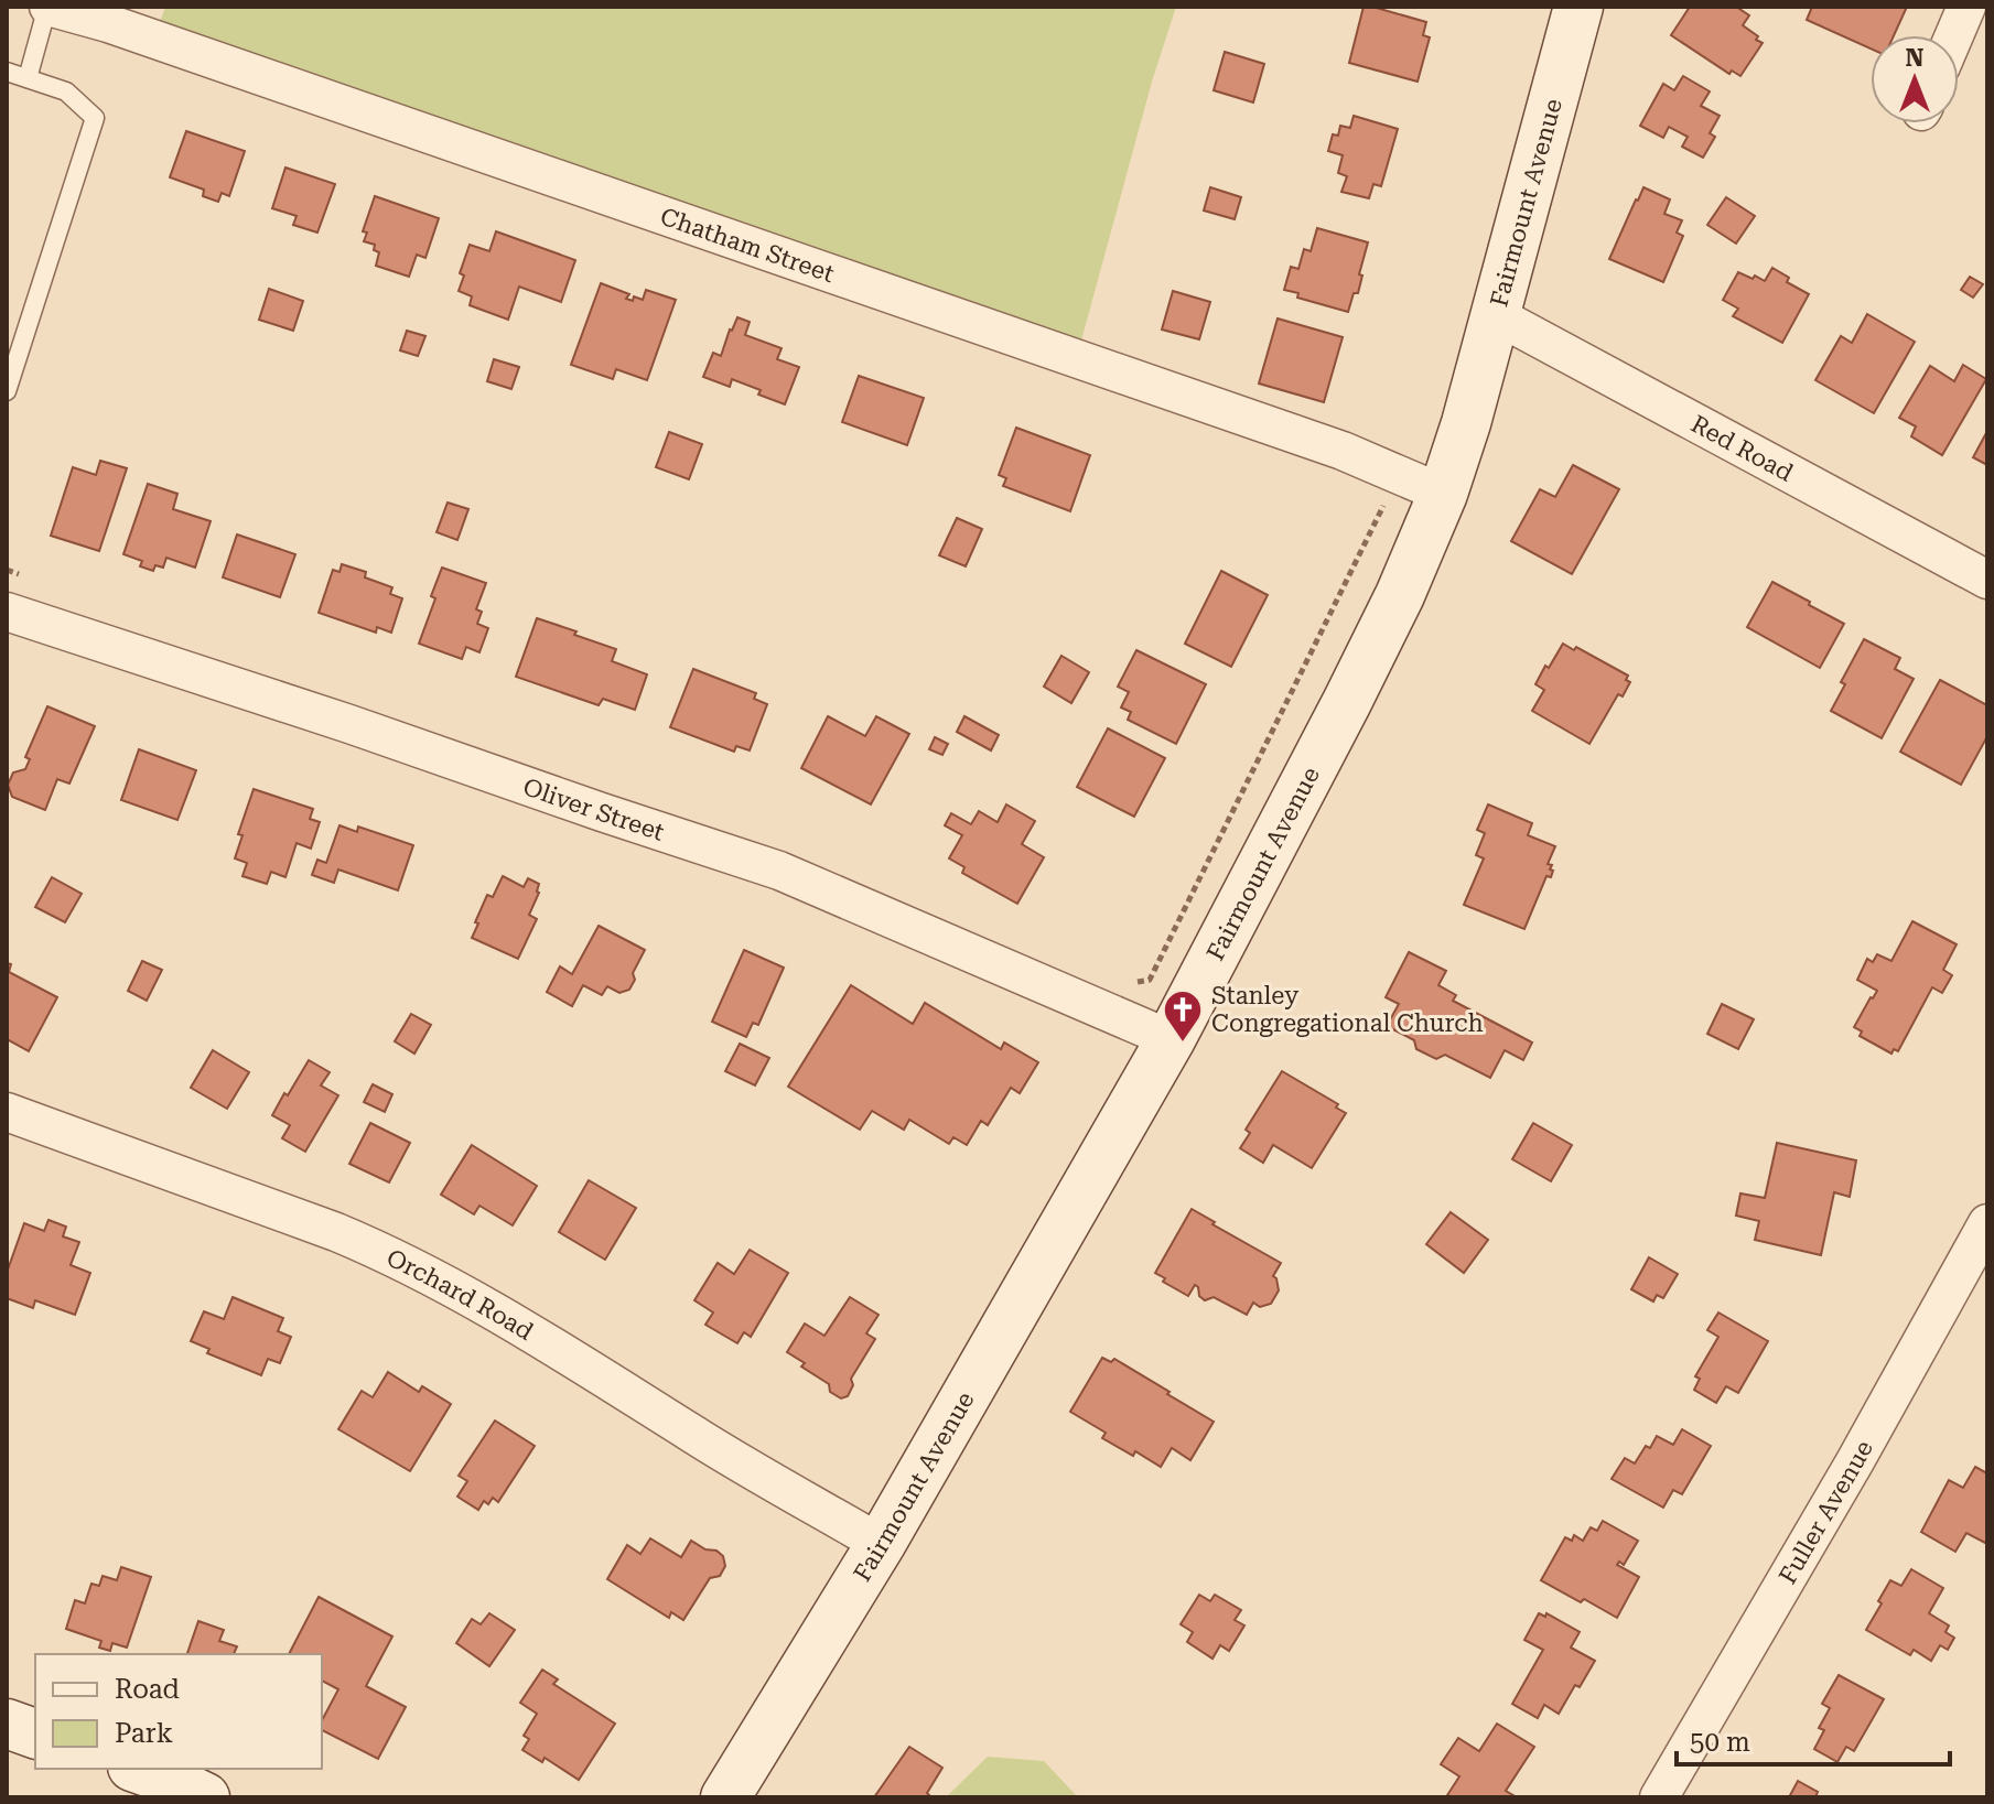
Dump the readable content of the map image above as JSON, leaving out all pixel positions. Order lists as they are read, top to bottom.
{
  "streets": {
    "main road": ["Fairmount Avenue"],
    "street": [
      "Chatham Street",
      "Red Road",
      "Oliver Street",
      "Orchard Road",
      "Fuller Avenue"
    ]
  },
  "crossings": [
    ["Fairmount Avenue", "Chatham Street"],
    ["Fairmount Avenue", "Red Road"],
    ["Fairmount Avenue", "Oliver Street"],
    ["Fairmount Avenue", "Orchard Road"]
  ],
  "places": {
    "church": ["Stanley Congregational Church"]
  },
  "legend": ["Road", "Park"],
  "scale_bar": "50 m",
  "north": "top"
}
